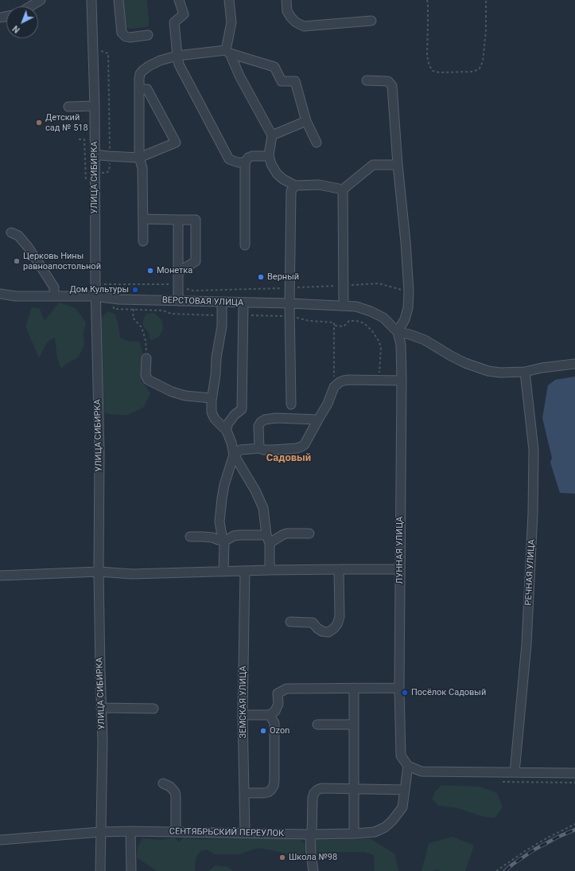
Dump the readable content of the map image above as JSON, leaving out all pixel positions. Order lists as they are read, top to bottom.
{
  "streets": {
    "street": [
      "УЛИЦА СИБИРКА",
      "ВЕРСТОВАЯ УЛИЦА",
      "ЛУННАЯ УЛИЦА",
      "РЕЧНАЯ УЛИЦА",
      "ЗЕМСКАЯ УЛИЦА",
      "СЕНТЯБРЬСКИЙ ПЕРЕУЛОК"
    ]
  },
  "crossings": [
    ["УЛИЦА СИБИРКА", "ВЕРСТОВАЯ УЛИЦА"],
    ["УЛИЦА СИБИРКА", "СЕНТЯБРЬСКИЙ ПЕРЕУЛОК"],
    ["ВЕРСТОВАЯ УЛИЦА", "ЛУННАЯ УЛИЦА"],
    ["ЛУННАЯ УЛИЦА", "СЕНТЯБРЬСКИЙ ПЕРЕУЛОК"],
    ["ЗЕМСКАЯ УЛИЦА", "СЕНТЯБРЬСКИЙ ПЕРЕУЛОК"]
  ],
  "districts": ["Садовый"],
  "places": [
    "Детский сад № 518",
    "Церковь Нины равноапостольной",
    "Монетка",
    "Верный",
    "Дом Культуры",
    "Посёлок Садовый",
    "Ozon",
    "Школа №98"
  ],
  "north": "bottom left"
}
